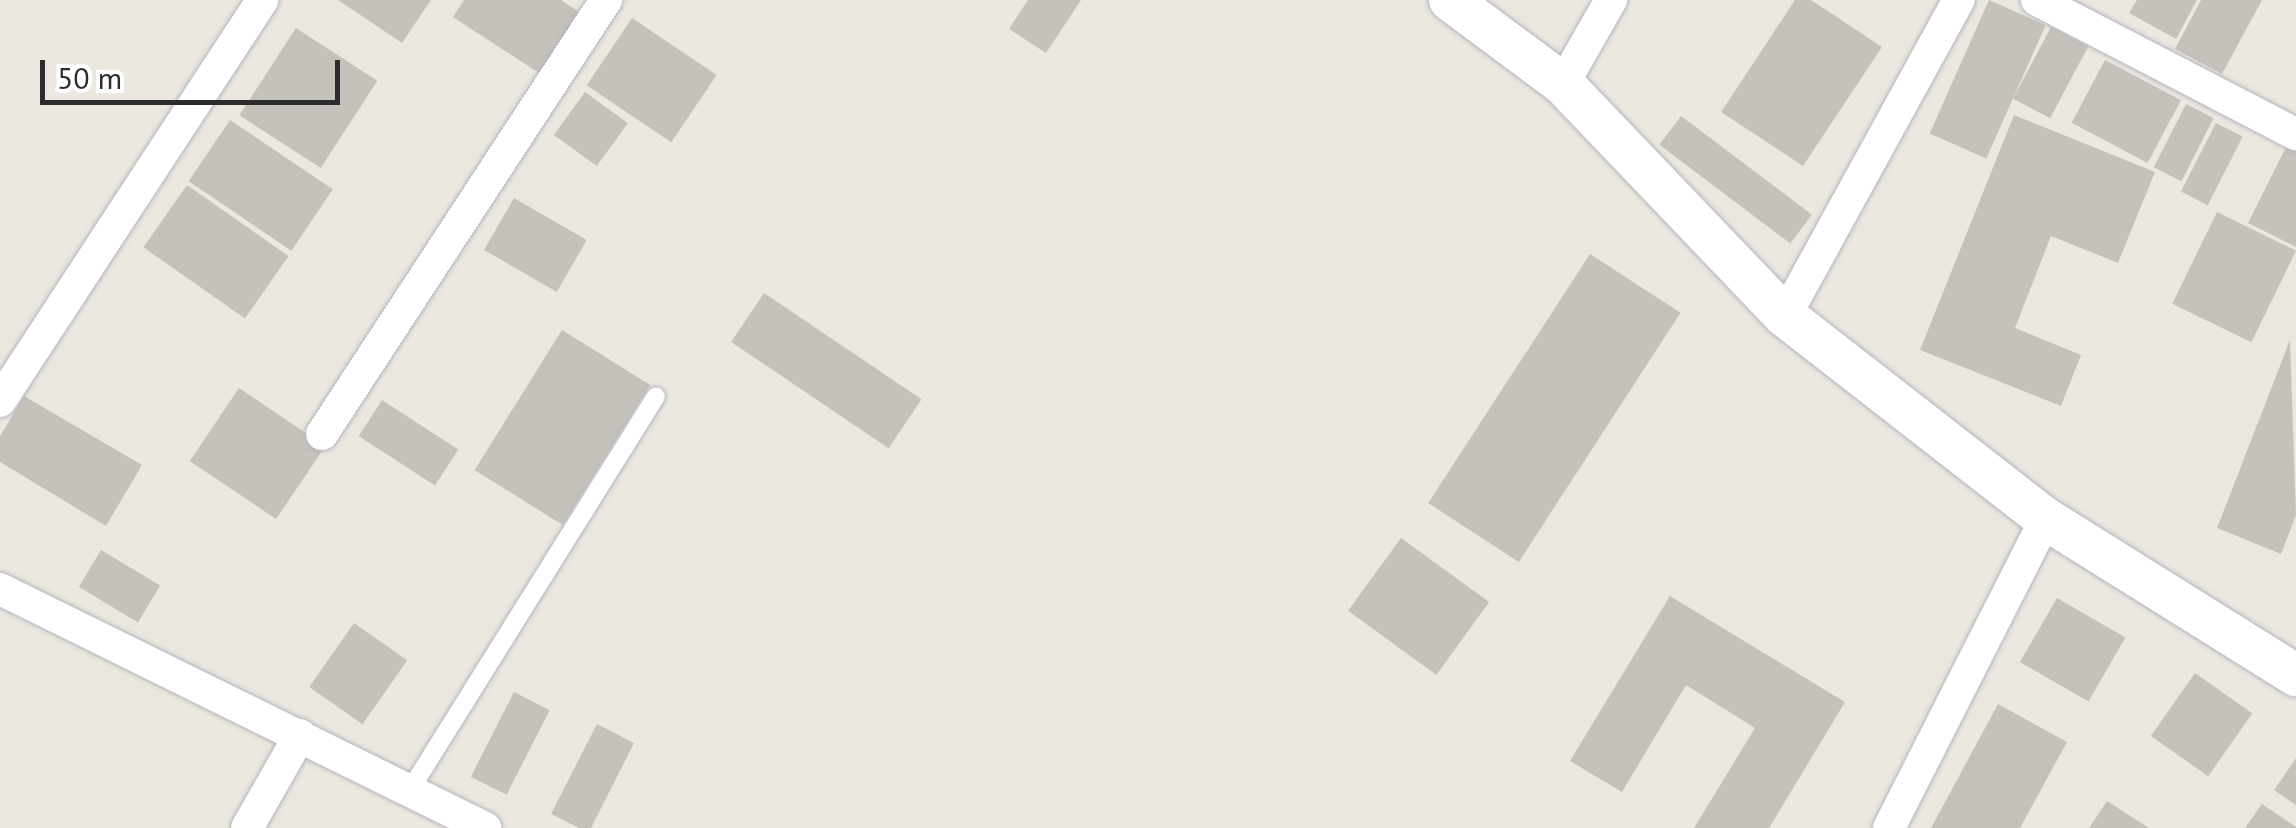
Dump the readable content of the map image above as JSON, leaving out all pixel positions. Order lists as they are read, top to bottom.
{
  "scale_bar": "50 m"
}
